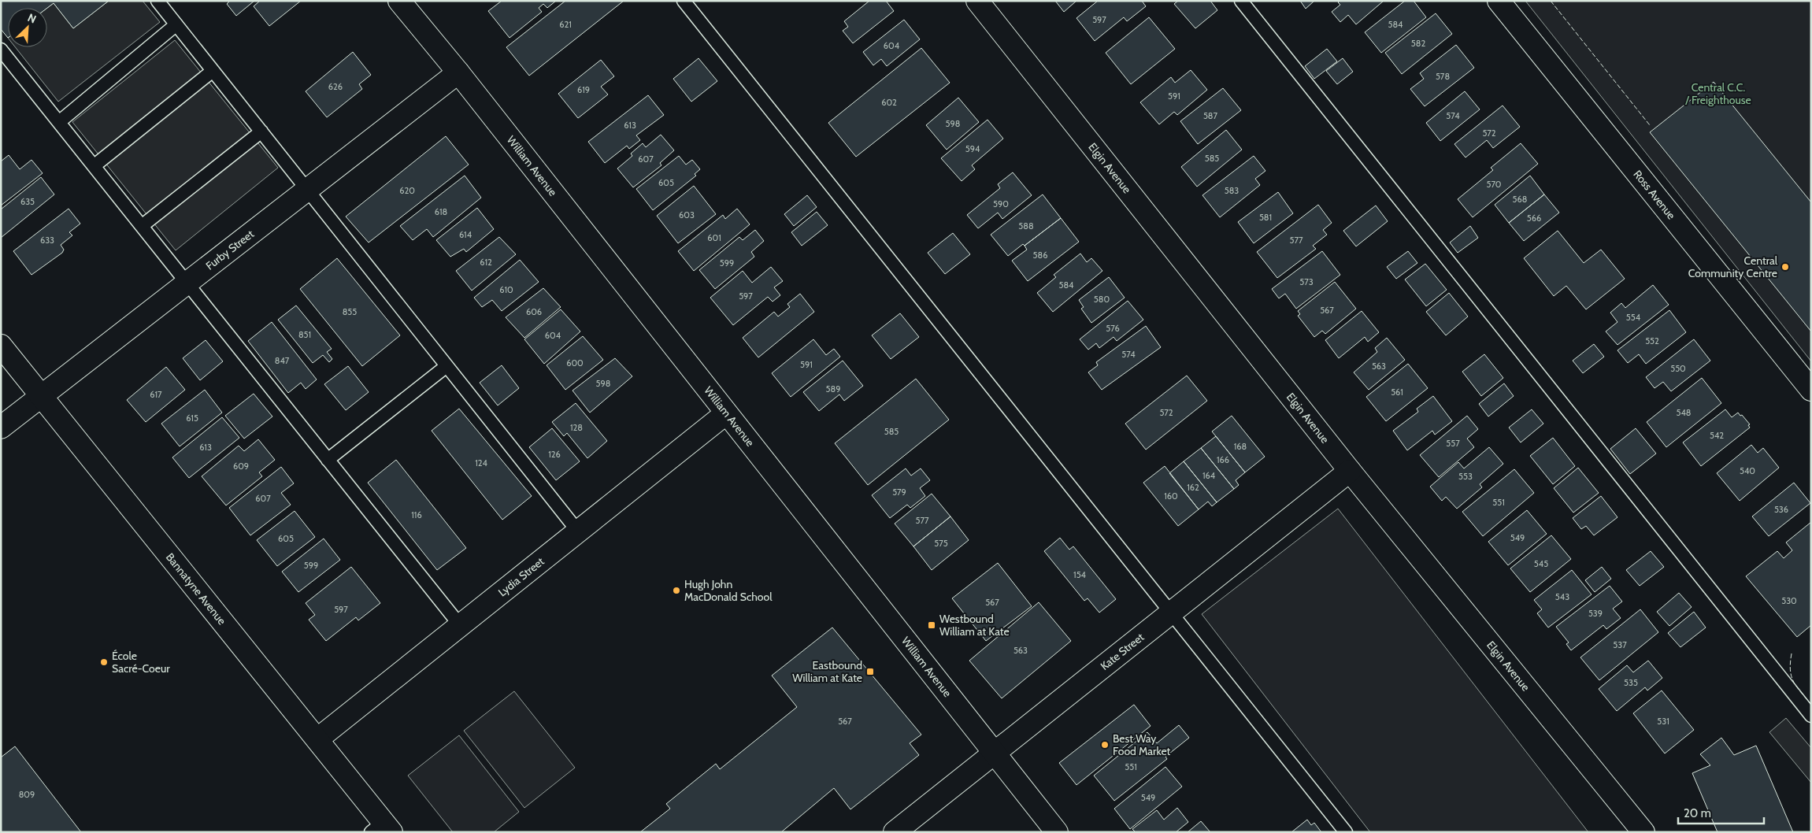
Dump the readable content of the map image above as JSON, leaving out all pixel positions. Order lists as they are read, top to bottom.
{
  "streets": {
    "street": [
      "William Avenue",
      "Elgin Avenue",
      "Ross Avenue",
      "Furby Street",
      "Lydia Street",
      "Bannatyne Avenue",
      "Kate Street"
    ]
  },
  "crossings": [
    ["William Avenue", "Furby Street"],
    ["William Avenue", "Lydia Street"],
    ["William Avenue", "Kate Street"],
    ["Elgin Avenue", "Kate Street"],
    ["Furby Street", "Bannatyne Avenue"],
    ["Lydia Street", "Bannatyne Avenue"]
  ],
  "parks": ["Central C.C. / Freighthouse"],
  "places": {
    "other": [
      "Central Community Centre",
      "Hugh John MacDonald School",
      "École Sacré-Coeur",
      "Best Way Food Market"
    ],
    "transit": ["Westbound William at Kate", "Eastbound William at Kate"]
  },
  "house_numbers": [
    "597",
    "621",
    "584",
    "582",
    "604",
    "578",
    "626",
    "619",
    "591",
    "602",
    "587",
    "574",
    "598",
    "613",
    "572",
    "594",
    "585",
    "607",
    "605",
    "570",
    "620",
    "583",
    "568",
    "635",
    "590",
    "618",
    "603",
    "581",
    "566",
    "588",
    "614",
    "601",
    "633",
    "577",
    "586",
    "612",
    "599",
    "573",
    "584",
    "610",
    "597",
    "580",
    "567",
    "855",
    "606",
    "554",
    "576",
    "851",
    "604",
    "552",
    "574",
    "847",
    "600",
    "591",
    "563",
    "550",
    "598",
    "589",
    "561",
    "617",
    "572",
    "548",
    "615",
    "128",
    "585",
    "542",
    "557",
    "168",
    "613",
    "126",
    "166",
    "124",
    "609",
    "540",
    "164",
    "553",
    "162",
    "579",
    "160",
    "607",
    "551",
    "536",
    "116",
    "577",
    "549",
    "605",
    "575",
    "545",
    "599",
    "154",
    "543",
    "530",
    "567",
    "597",
    "539",
    "537",
    "563",
    "535",
    "567",
    "531",
    "551",
    "809",
    "549"
  ],
  "scale_bar": "20 m",
  "north": "top right"
}
